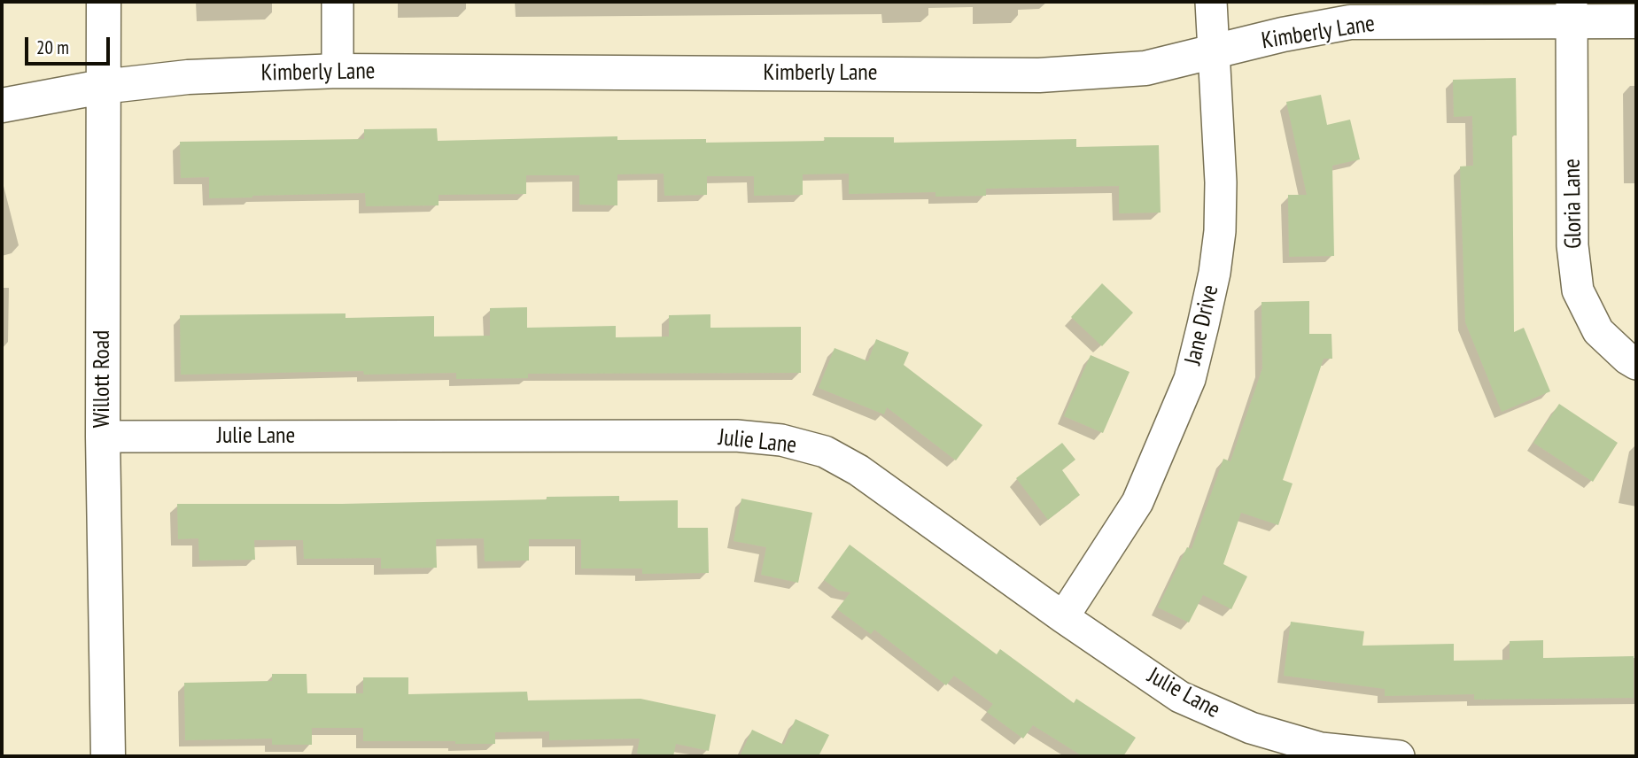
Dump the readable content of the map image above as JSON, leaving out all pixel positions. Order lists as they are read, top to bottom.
{
  "streets": {
    "street": [
      "Kimberly Lane",
      "Gloria Lane",
      "Jane Drive",
      "Willott Road",
      "Julie Lane"
    ]
  },
  "crossings": [
    ["Kimberly Lane", "Gloria Lane"],
    ["Kimberly Lane", "Jane Drive"],
    ["Kimberly Lane", "Willott Road"],
    ["Jane Drive", "Julie Lane"],
    ["Willott Road", "Julie Lane"]
  ],
  "scale_bar": "20 m"
}
